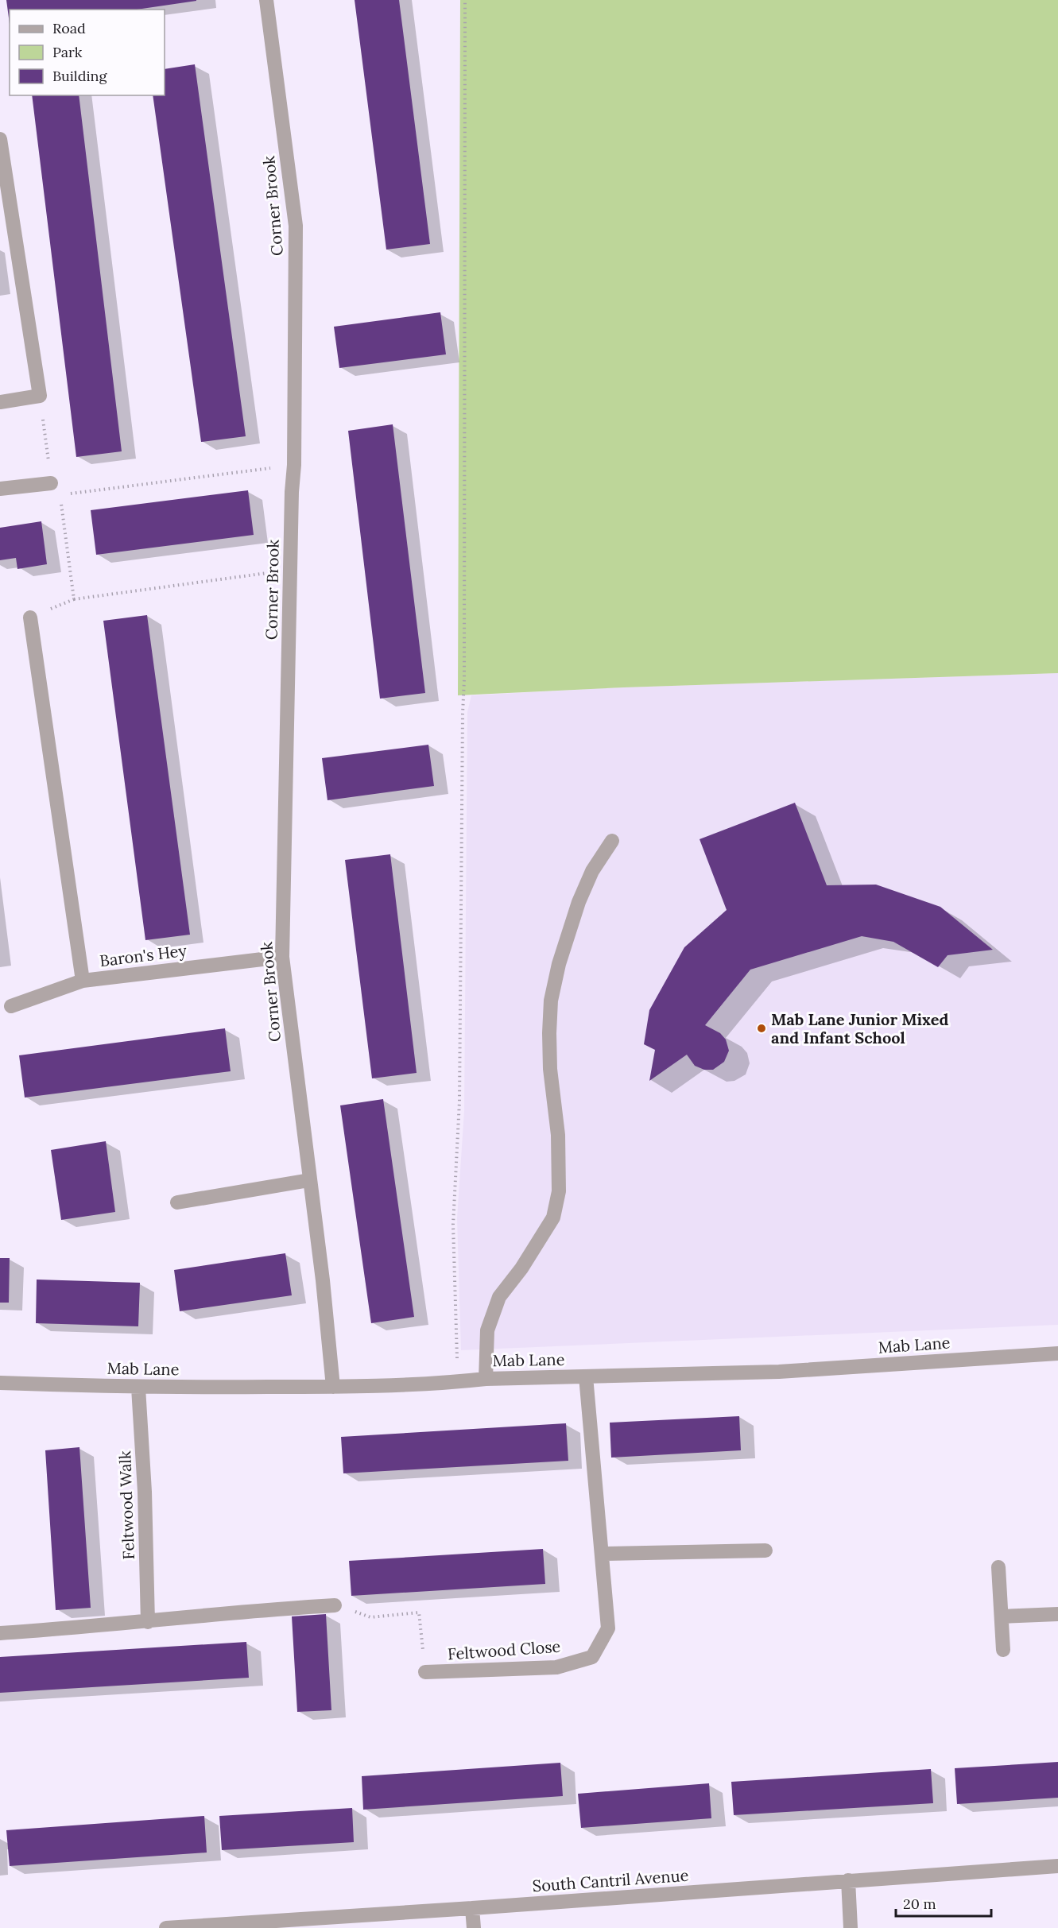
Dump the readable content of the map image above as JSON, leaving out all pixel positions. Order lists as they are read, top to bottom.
{
  "streets": {
    "street": [
      "Corner Brook",
      "Baron's Hey",
      "Mab Lane",
      "Feltwood Walk",
      "Feltwood Close",
      "South Cantril Avenue"
    ]
  },
  "crossings": [
    ["Corner Brook", "Baron's Hey"],
    ["Corner Brook", "Mab Lane"],
    ["Mab Lane", "Feltwood Walk"],
    ["Mab Lane", "Feltwood Close"]
  ],
  "places": ["Mab Lane Junior Mixed and Infant School"],
  "legend": ["Road", "Park", "Building"],
  "scale_bar": "20 m"
}
